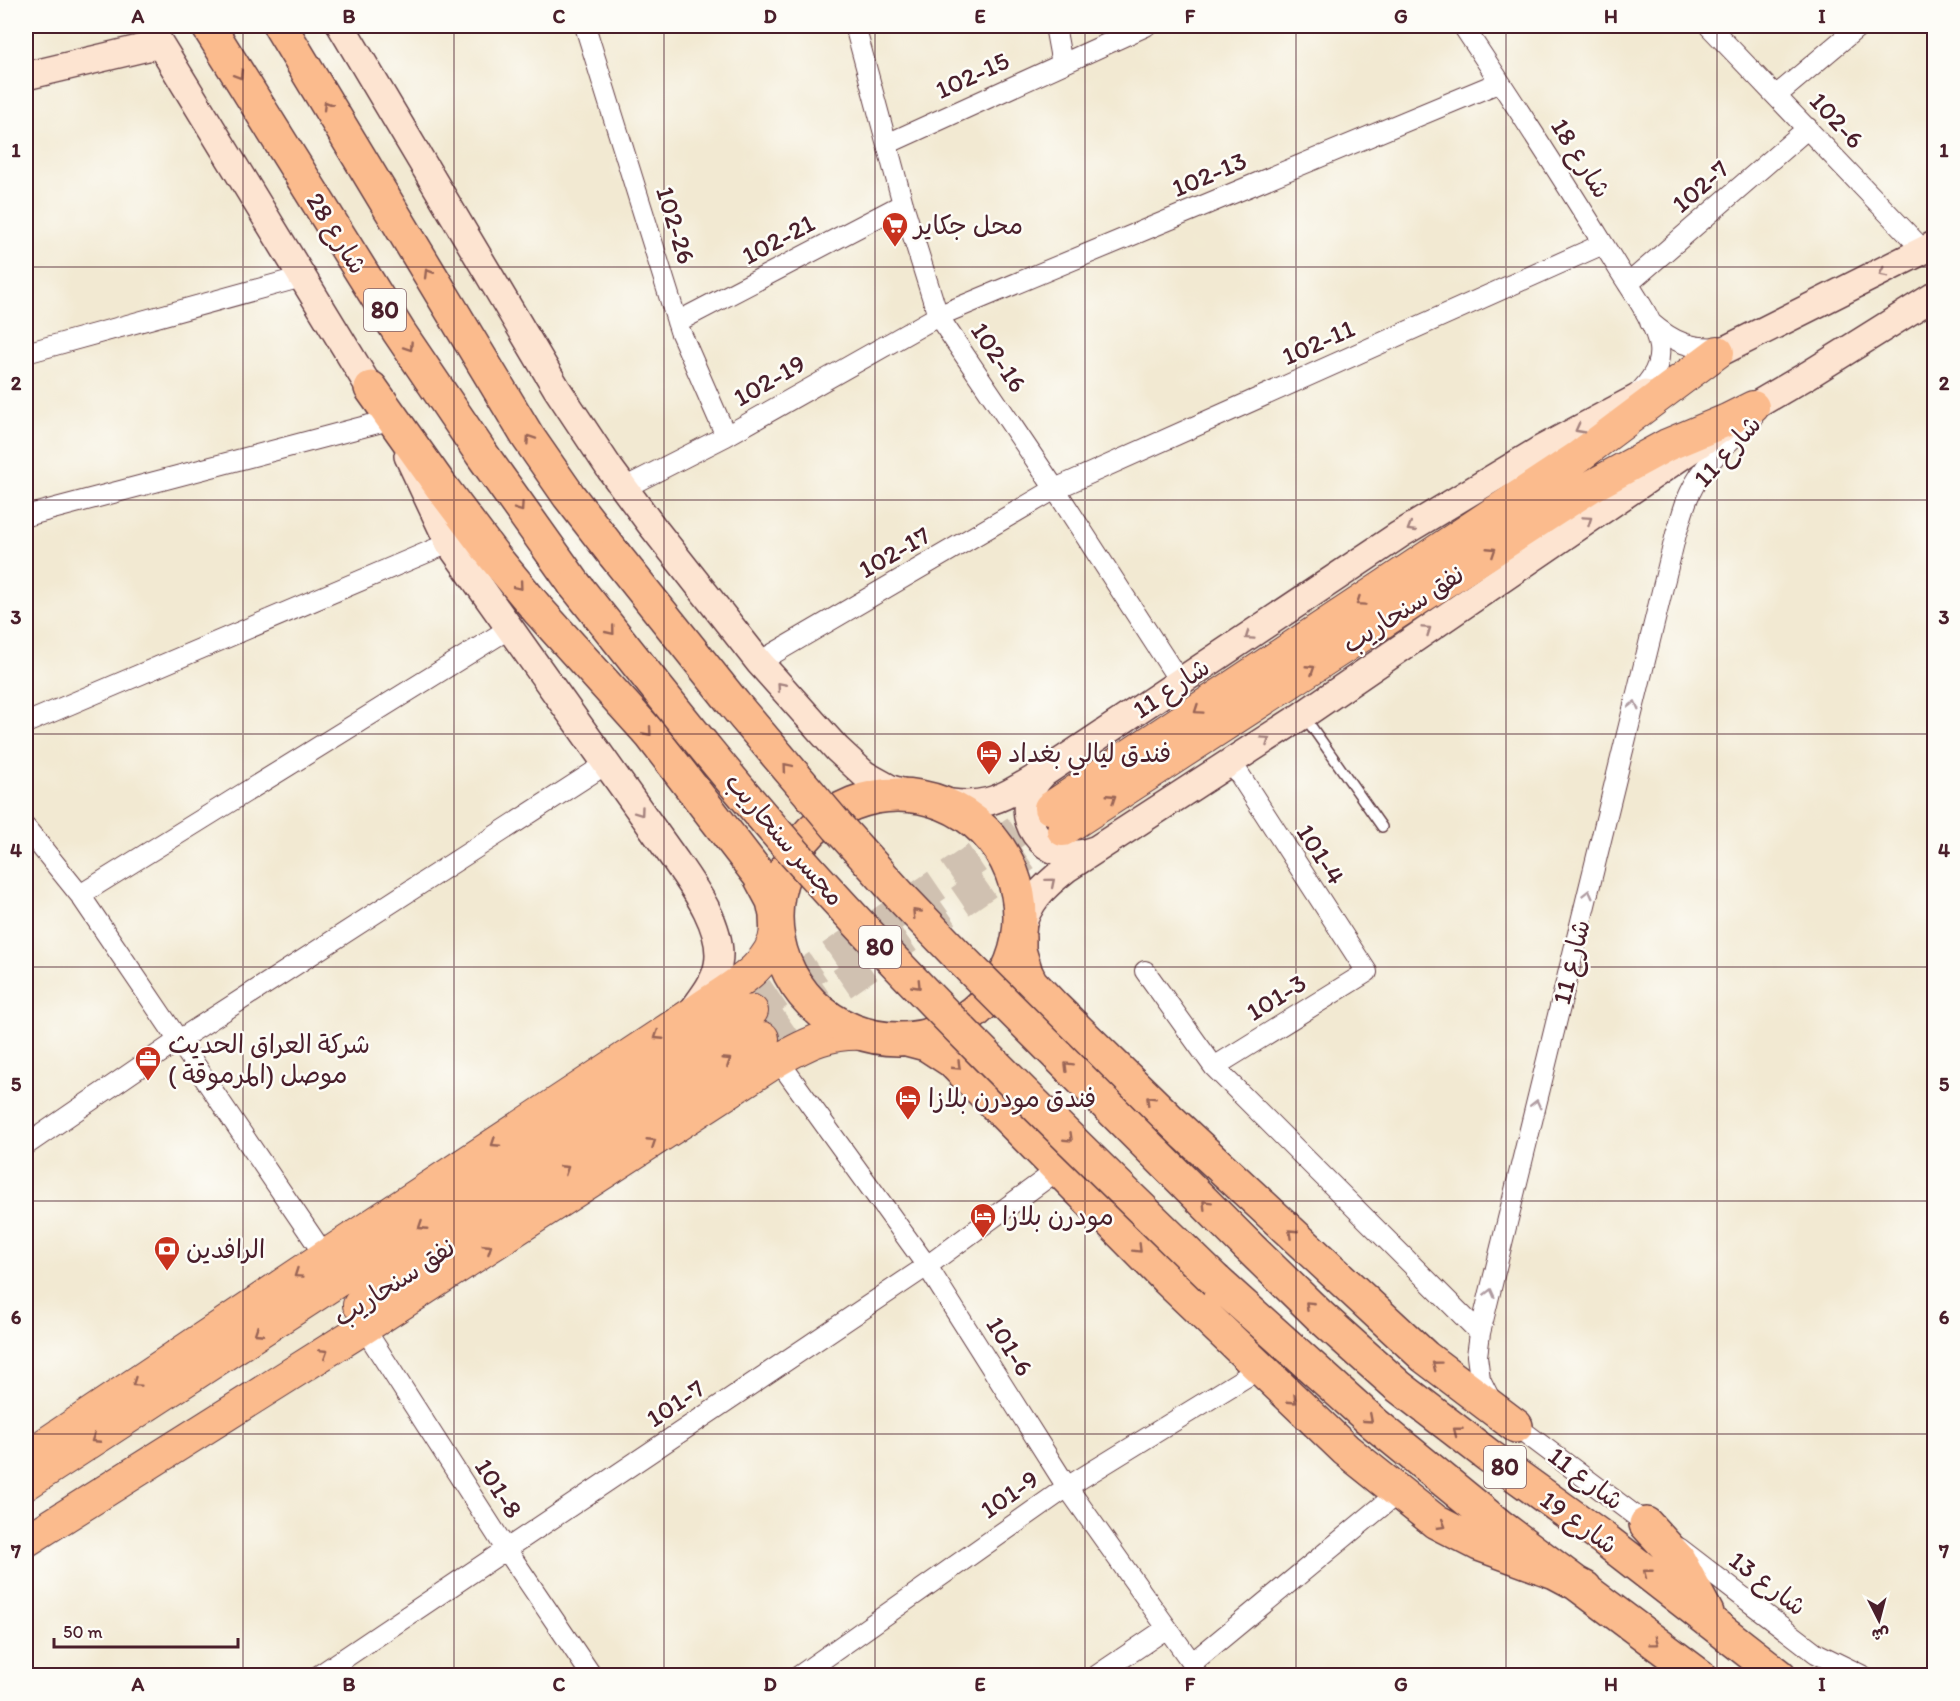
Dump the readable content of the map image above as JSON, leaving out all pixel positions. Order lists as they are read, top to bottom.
{
  "streets": {
    "highway": [
      "شارع 28",
      "80",
      "مجسر سنحاريب",
      "شارع 19"
    ],
    "main road": ["شارع 11", "نفق سنحاريب"],
    "street": [
      "102-15",
      "102-6",
      "شارع 18",
      "102-13",
      "102-7",
      "102-26",
      "102-21",
      "102-11",
      "102-16",
      "102-19",
      "102-17",
      "101-4",
      "101-3",
      "101-6",
      "101-7",
      "101-8",
      "101-9",
      "شارع 13"
    ]
  },
  "crossings": [
    ["102-15", "102-16"],
    ["102-6", "102-7"],
    ["102-6", "شارع 11"],
    ["شارع 18", "102-13"],
    ["شارع 18", "102-7"],
    ["شارع 18", "102-11"],
    ["102-13", "102-16"],
    ["102-13", "102-19"],
    ["102-26", "102-21"],
    ["102-26", "102-19"],
    ["شارع 28", "مجسر سنحاريب"],
    ["102-21", "102-16"],
    ["102-11", "102-16"],
    ["102-11", "102-17"],
    ["102-16", "102-19"],
    ["102-16", "شارع 11"],
    ["102-16", "102-17"],
    ["102-19", "شارع 11"],
    ["شارع 11", "102-17"],
    ["شارع 11", "نفق سنحاريب"],
    ["شارع 11", "101-4"],
    ["شارع 11", "شارع 13"],
    ["نفق سنحاريب", "101-6"],
    ["مجسر سنحاريب", "شارع 19"],
    ["101-4", "101-3"],
    ["101-6", "101-7"],
    ["101-6", "101-9"],
    ["101-7", "101-8"]
  ],
  "places": {
    "supermarket": ["محل جكاير"],
    "hotel": ["فندق ليالي بغداد", "فندق مودرن بلازا", "مودرن بلازا"],
    "office": ["شركة العراق الحديث ( المرموقة) موصل"],
    "bank": ["الرافدين"]
  },
  "scale_bar": "50 m",
  "north": "bottom",
  "grid": {
    "columns": [
      "A",
      "B",
      "C",
      "D",
      "E",
      "F",
      "G",
      "H",
      "I"
    ],
    "rows": [
      "1",
      "2",
      "3",
      "4",
      "5",
      "6",
      "7"
    ]
  }
}
